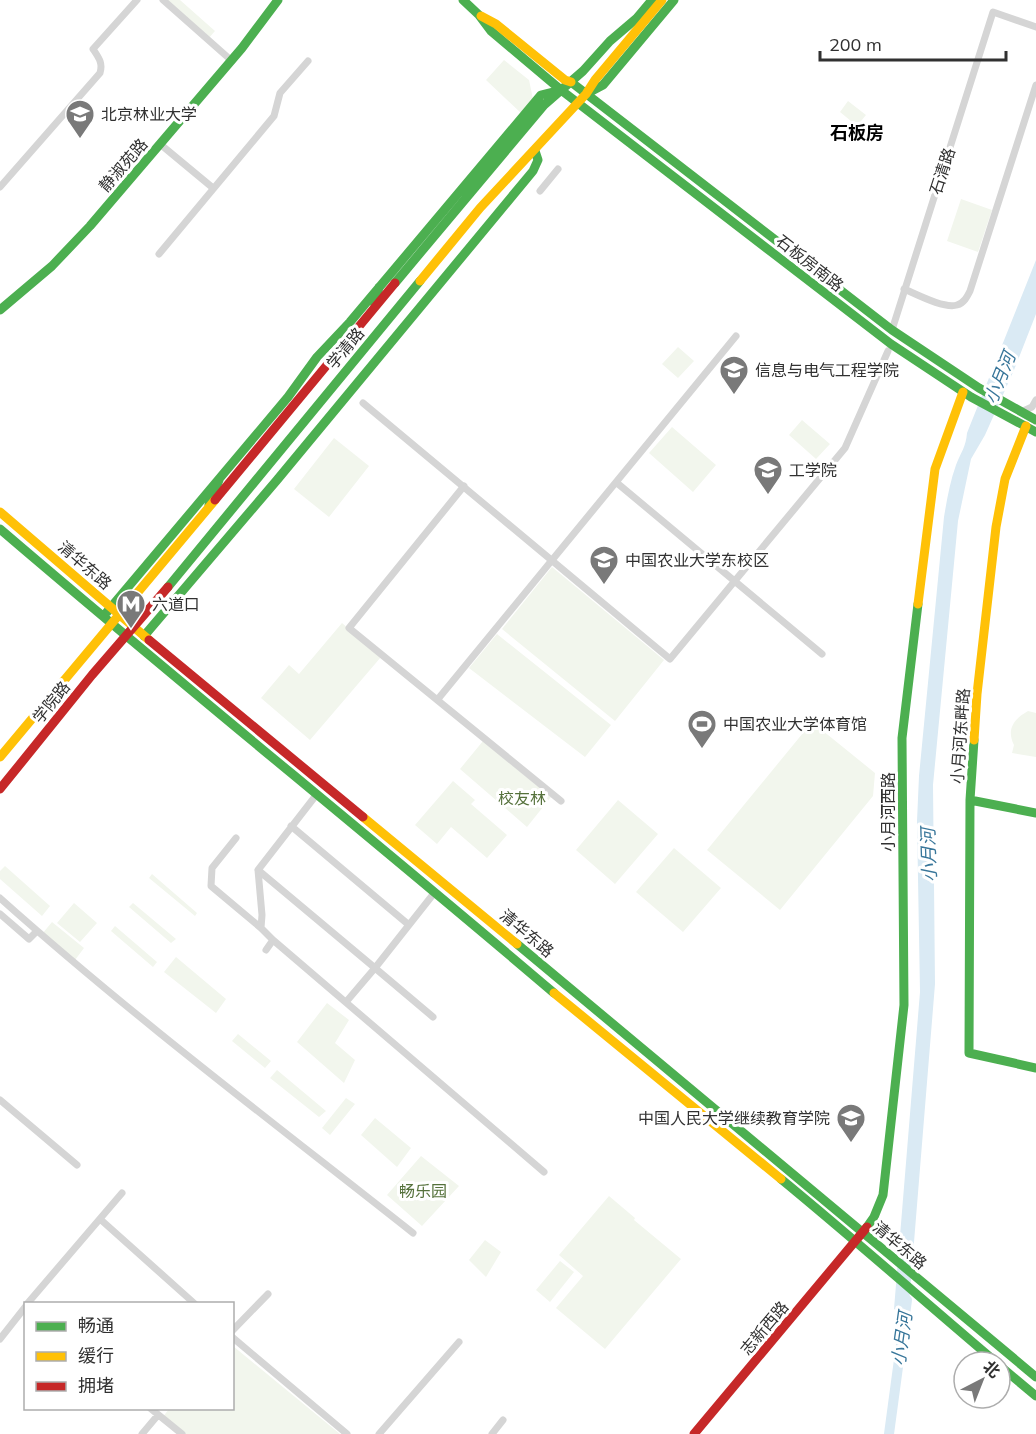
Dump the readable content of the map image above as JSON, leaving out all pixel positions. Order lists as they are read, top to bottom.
{
  "streets": {
    "main road": [
      "静淑苑路",
      "石板房南路",
      "学清路",
      "清华东路",
      "学院路",
      "小月河东畔路",
      "小月河西路",
      "志新西路"
    ],
    "street": ["石清路"]
  },
  "crossings": [
    ["石清路", "石板房南路"],
    ["石板房南路", "学清路"],
    ["石板房南路", "小月河东畔路"],
    ["石板房南路", "小月河西路"],
    ["学清路", "清华东路"],
    ["学清路", "学院路"],
    ["清华东路", "学院路"],
    ["清华东路", "小月河西路"],
    ["清华东路", "志新西路"],
    ["小月河西路", "志新西路"]
  ],
  "districts": ["石板房"],
  "water": ["小月河"],
  "parks": ["校友林", "畅乐园"],
  "places": {
    "school or university": [
      "北京林业大学",
      "信息与电气工程学院",
      "工学院",
      "中国农业大学东校区",
      "中国人民大学继续教育学院"
    ],
    "metro station": ["六道口"],
    "sports": ["中国农业大学体育馆"]
  },
  "legend": ["畅通", "缓行", "拥堵"],
  "scale_bar": "200 m",
  "north": "top right"
}
